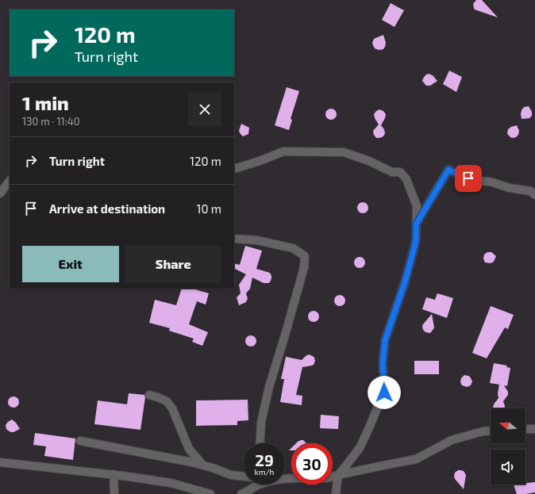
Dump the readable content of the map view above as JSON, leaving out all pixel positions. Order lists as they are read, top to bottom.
{
  "north": "left",
  "page": {
    "turn": ["120 m", "Turn right"],
    "heading": ["1 min", "130 m · 11:40"],
    "list": [
      {
        "name": "Turn right",
        "value": "120 m"
      },
      {
        "name": "Arrive at destination",
        "value": "10 m"
      }
    ],
    "buttons": ["Exit", "Share"],
    "speed": "29 km/h",
    "limit": "30"
  }
}
